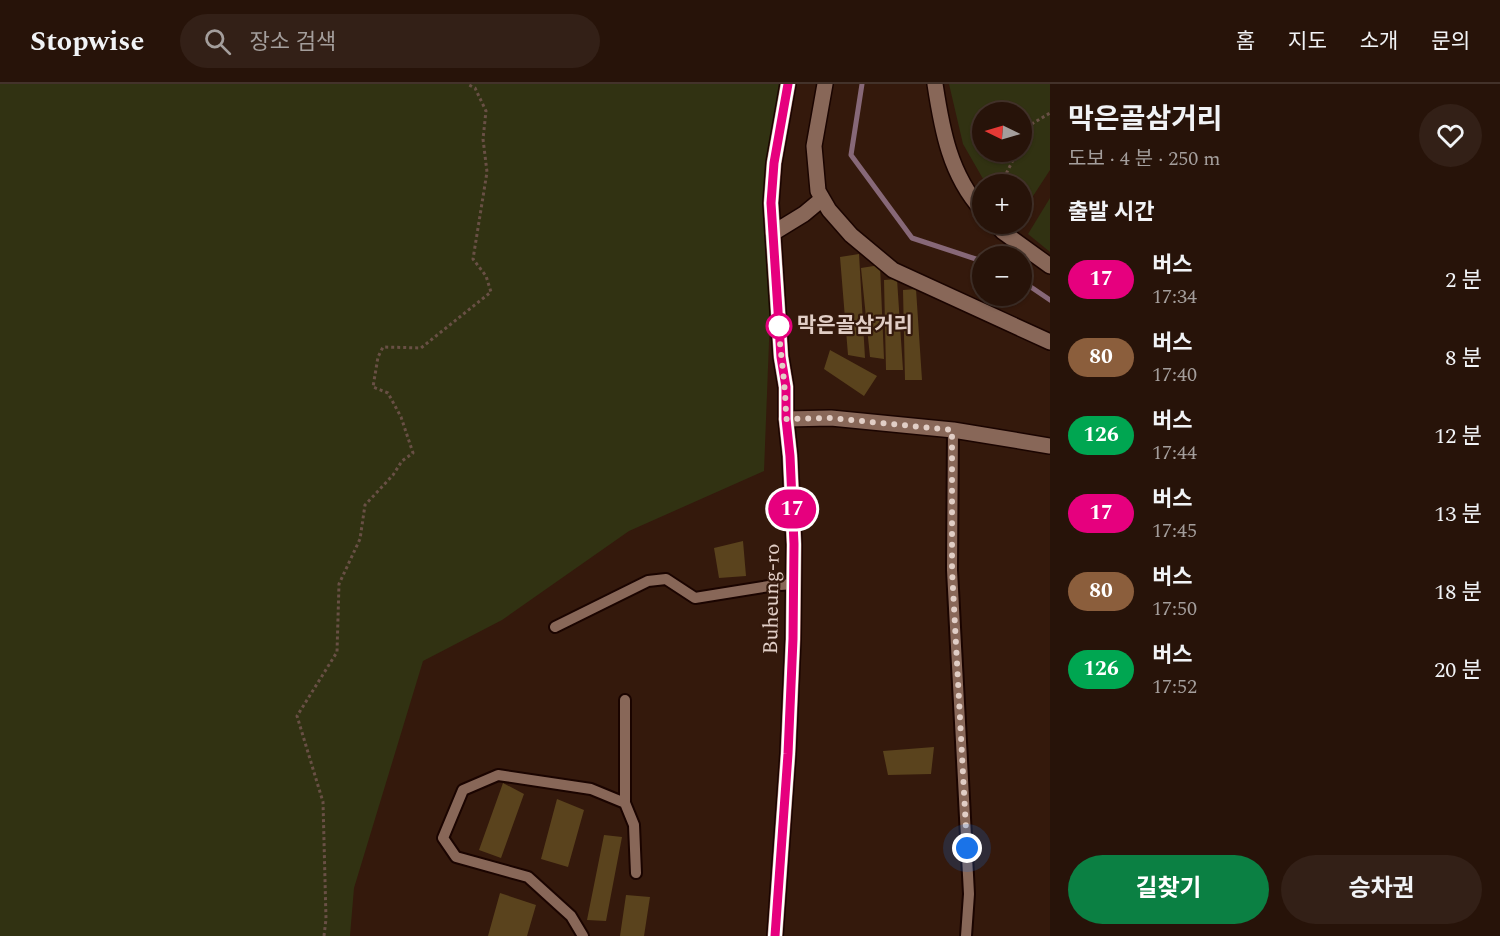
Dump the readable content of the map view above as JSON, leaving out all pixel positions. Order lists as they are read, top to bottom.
{
  "streets": {
    "main road": ["Buheung-ro"]
  },
  "places": ["막은골삼거리"],
  "lines": ["bus line 17"],
  "north": "left",
  "page": {
    "header": "Stopwise",
    "search": "장소 검색",
    "nav": [
      "홈",
      "지도",
      "소개",
      "문의"
    ],
    "on_map": "17",
    "heading": [
      ["막은골삼거리", "도보 · 4 분 · 250 m"],
      "출발 시간"
    ],
    "map_buttons": ["+", "−"],
    "list": [
      {
        "mark": "17",
        "name": "버스",
        "note": "17:34",
        "value": "2 분"
      },
      {
        "mark": "80",
        "name": "버스",
        "note": "17:40",
        "value": "8 분"
      },
      {
        "mark": "126",
        "name": "버스",
        "note": "17:44",
        "value": "12 분"
      },
      {
        "mark": "17",
        "name": "버스",
        "note": "17:45",
        "value": "13 분"
      },
      {
        "mark": "80",
        "name": "버스",
        "note": "17:50",
        "value": "18 분"
      },
      {
        "mark": "126",
        "name": "버스",
        "note": "17:52",
        "value": "20 분"
      }
    ],
    "buttons": ["길찾기", "승차권"]
  }
}
